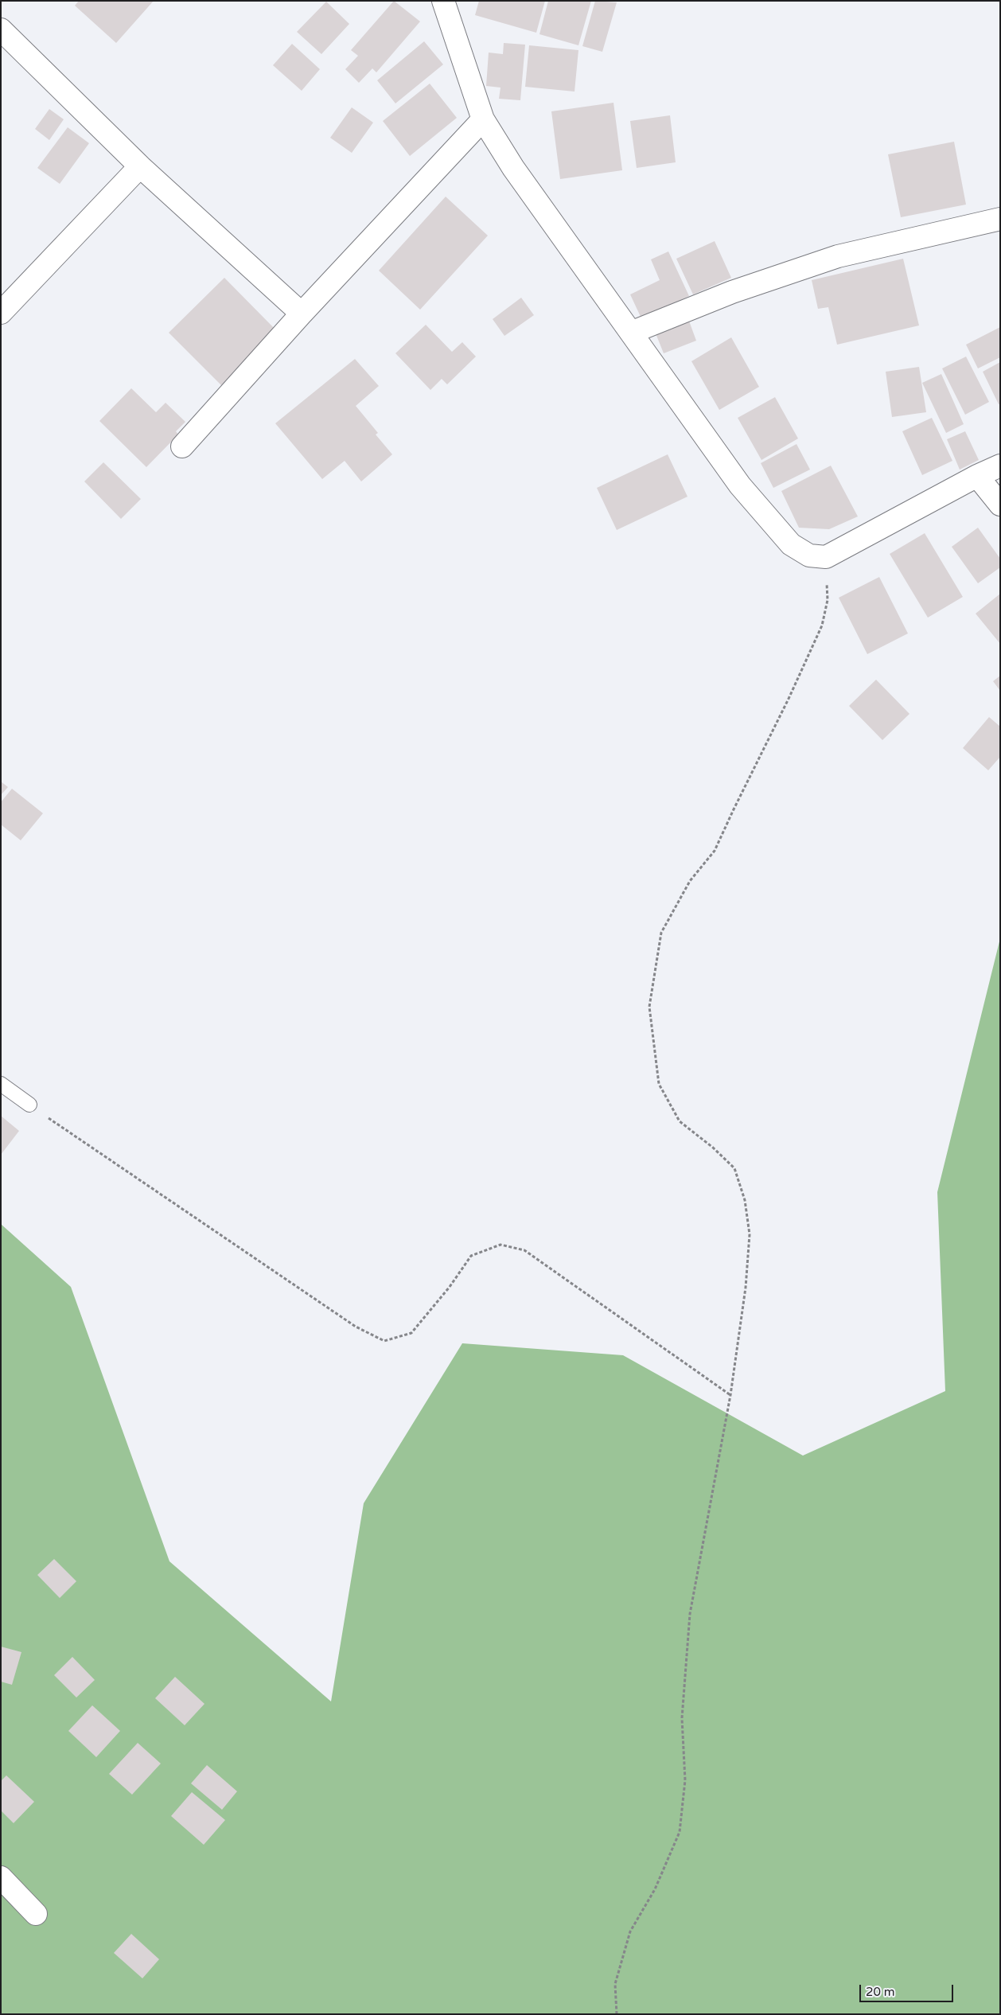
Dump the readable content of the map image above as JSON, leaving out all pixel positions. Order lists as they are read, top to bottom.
{
  "scale_bar": "20 m"
}
